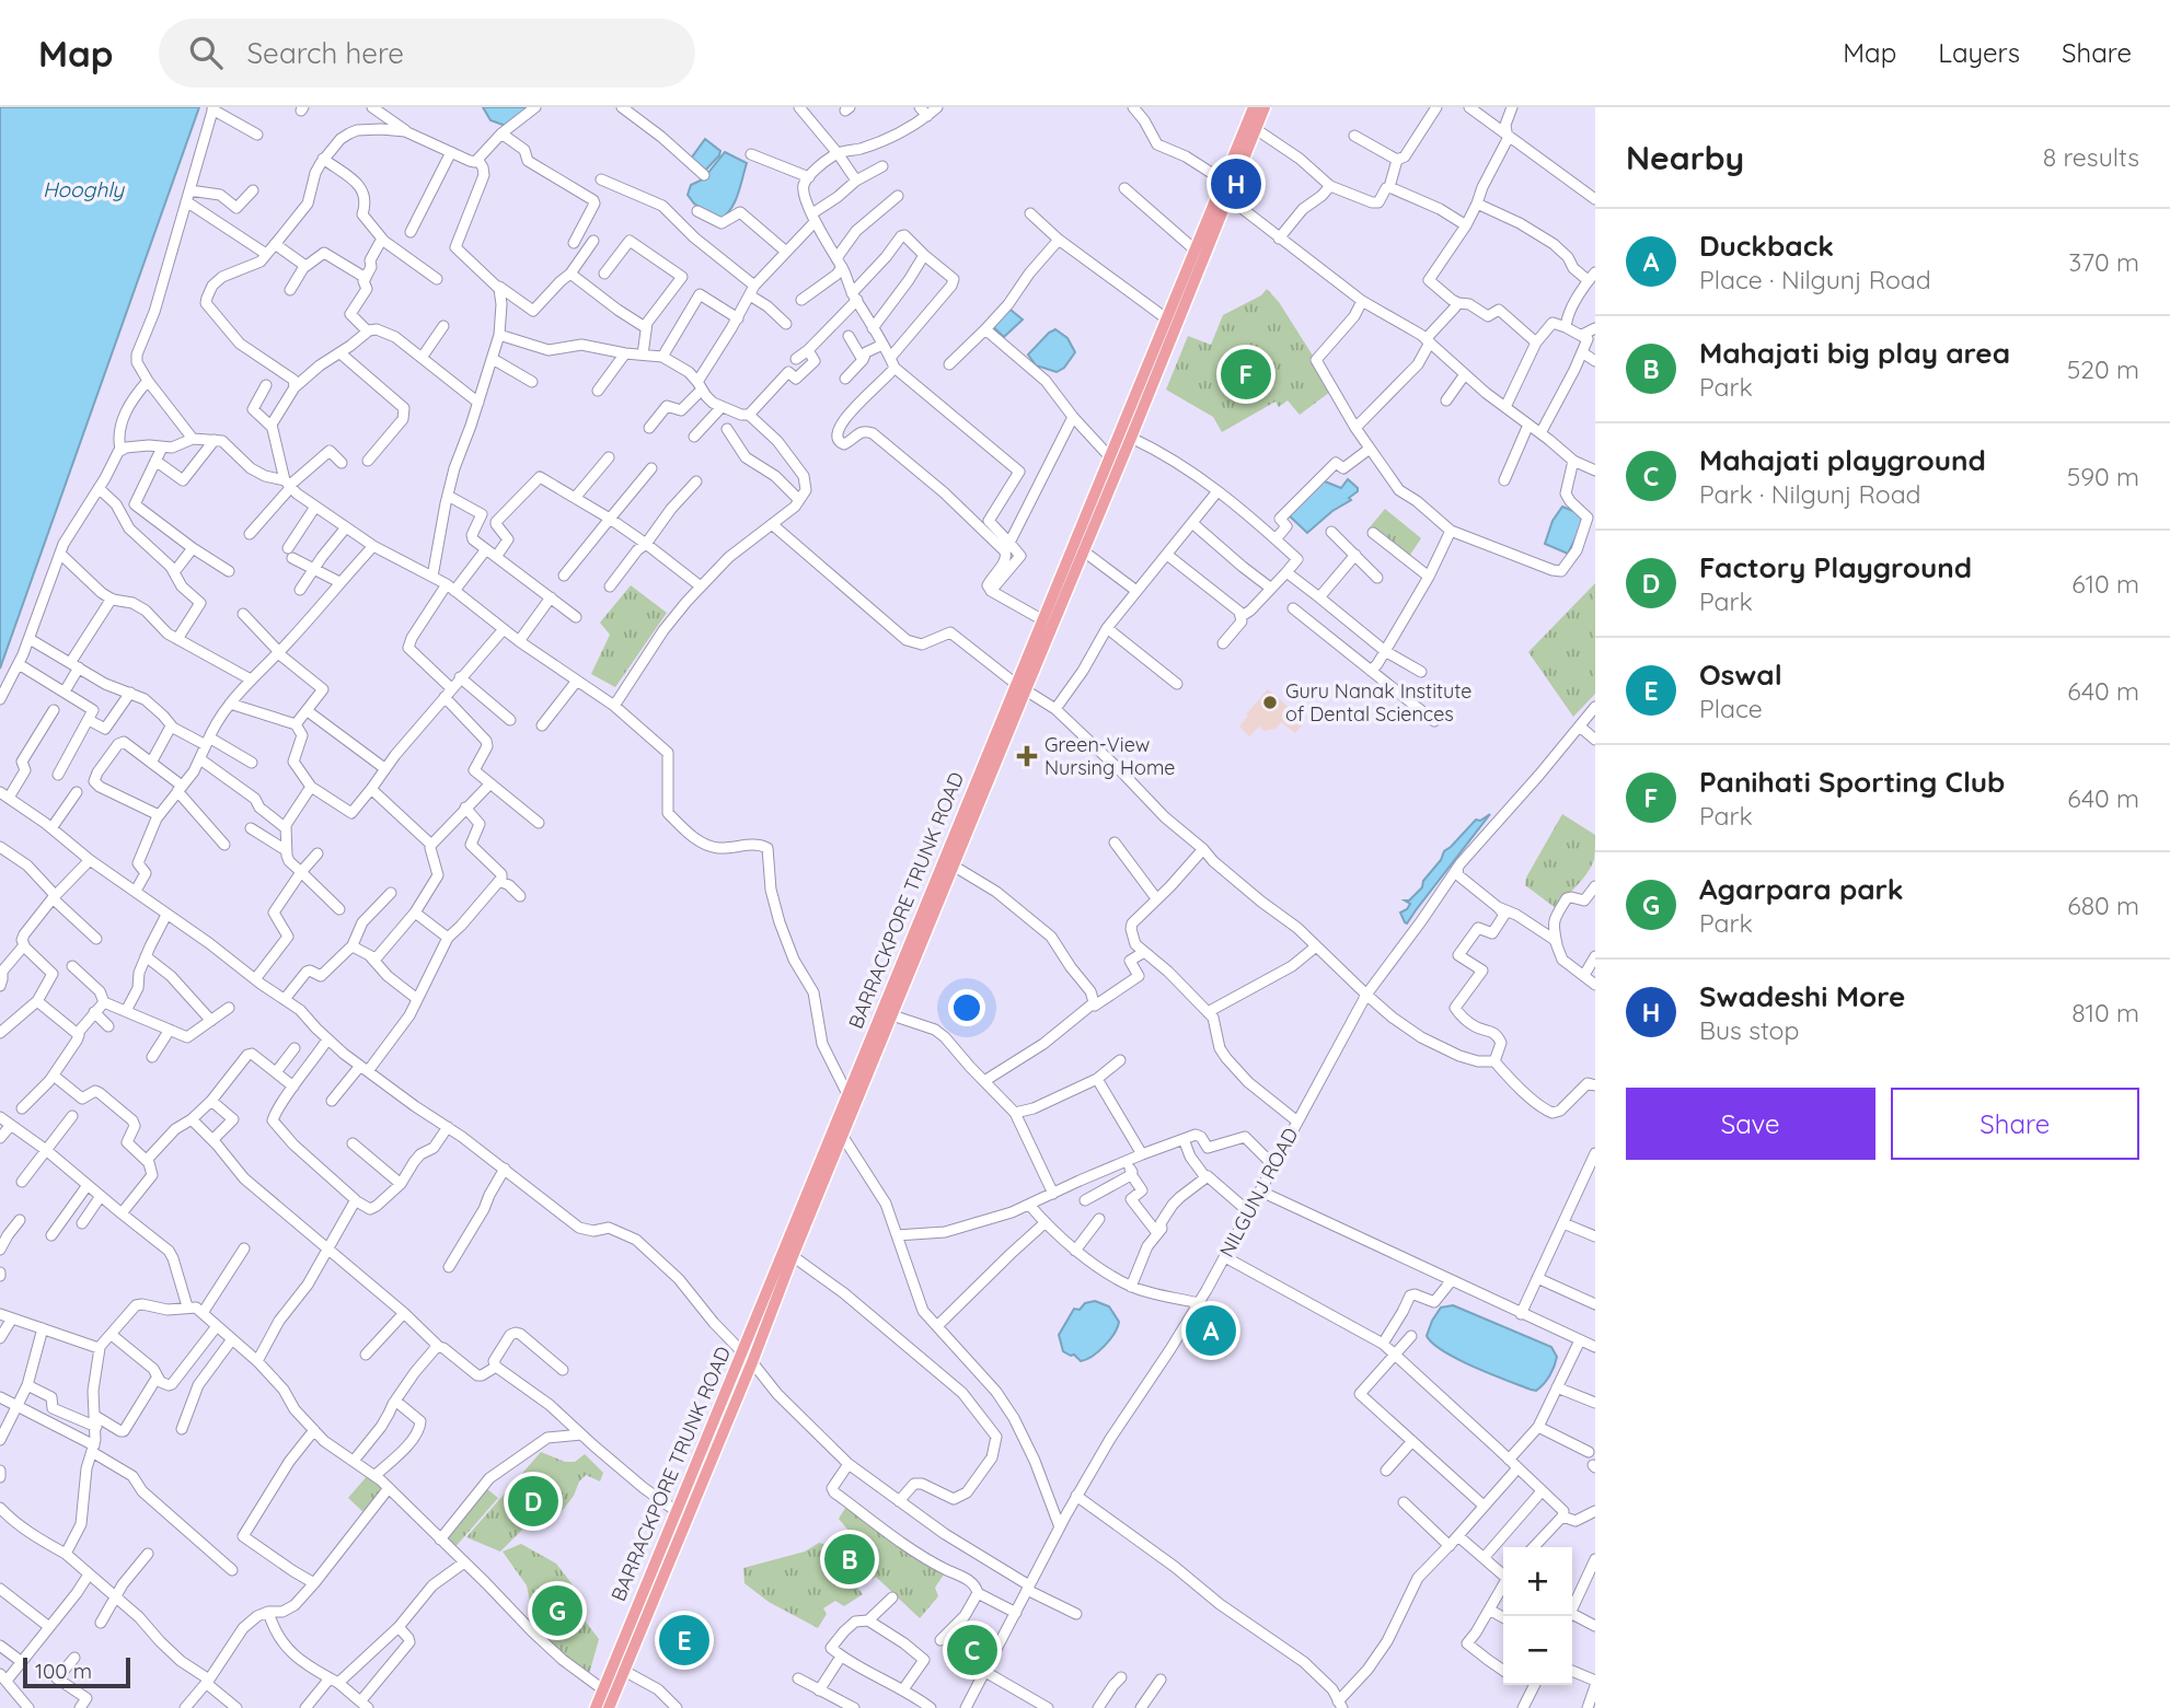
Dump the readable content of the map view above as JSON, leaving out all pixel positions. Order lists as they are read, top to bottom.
{
  "streets": {
    "main road": ["BARRACKPORE TRUNK ROAD"],
    "street": ["NILGUNJ ROAD"]
  },
  "water": ["Hooghly"],
  "places": {
    "other": ["Guru Nanak Institute of Dental Sciences"],
    "health": ["Green-View Nursing Home"]
  },
  "scale_bar": "100 m",
  "page": {
    "header": "Map",
    "search": "Search here",
    "nav": ["Map", "Layers", "Share"],
    "heading": ["Nearby", "8 results"],
    "pins": [
      "H",
      "F",
      "A",
      "D",
      "B",
      "G",
      "E",
      "C"
    ],
    "list": [
      {
        "mark": "A",
        "name": "Duckback",
        "note": "Place · Nilgunj Road",
        "value": "370 m"
      },
      {
        "mark": "B",
        "name": "Mahajati big play area",
        "note": "Park",
        "value": "520 m"
      },
      {
        "mark": "C",
        "name": "Mahajati playground",
        "note": "Park · Nilgunj Road",
        "value": "590 m"
      },
      {
        "mark": "D",
        "name": "Factory Playground",
        "note": "Park",
        "value": "610 m"
      },
      {
        "mark": "E",
        "name": "Oswal",
        "note": "Place",
        "value": "640 m"
      },
      {
        "mark": "F",
        "name": "Panihati Sporting Club",
        "note": "Park",
        "value": "640 m"
      },
      {
        "mark": "G",
        "name": "Agarpara park",
        "note": "Park",
        "value": "680 m"
      },
      {
        "mark": "H",
        "name": "Swadeshi More",
        "note": "Bus stop",
        "value": "810 m"
      }
    ],
    "buttons": ["Save", "Share"],
    "map_buttons": ["+", "−"],
    "scale": "100 m"
  }
}
